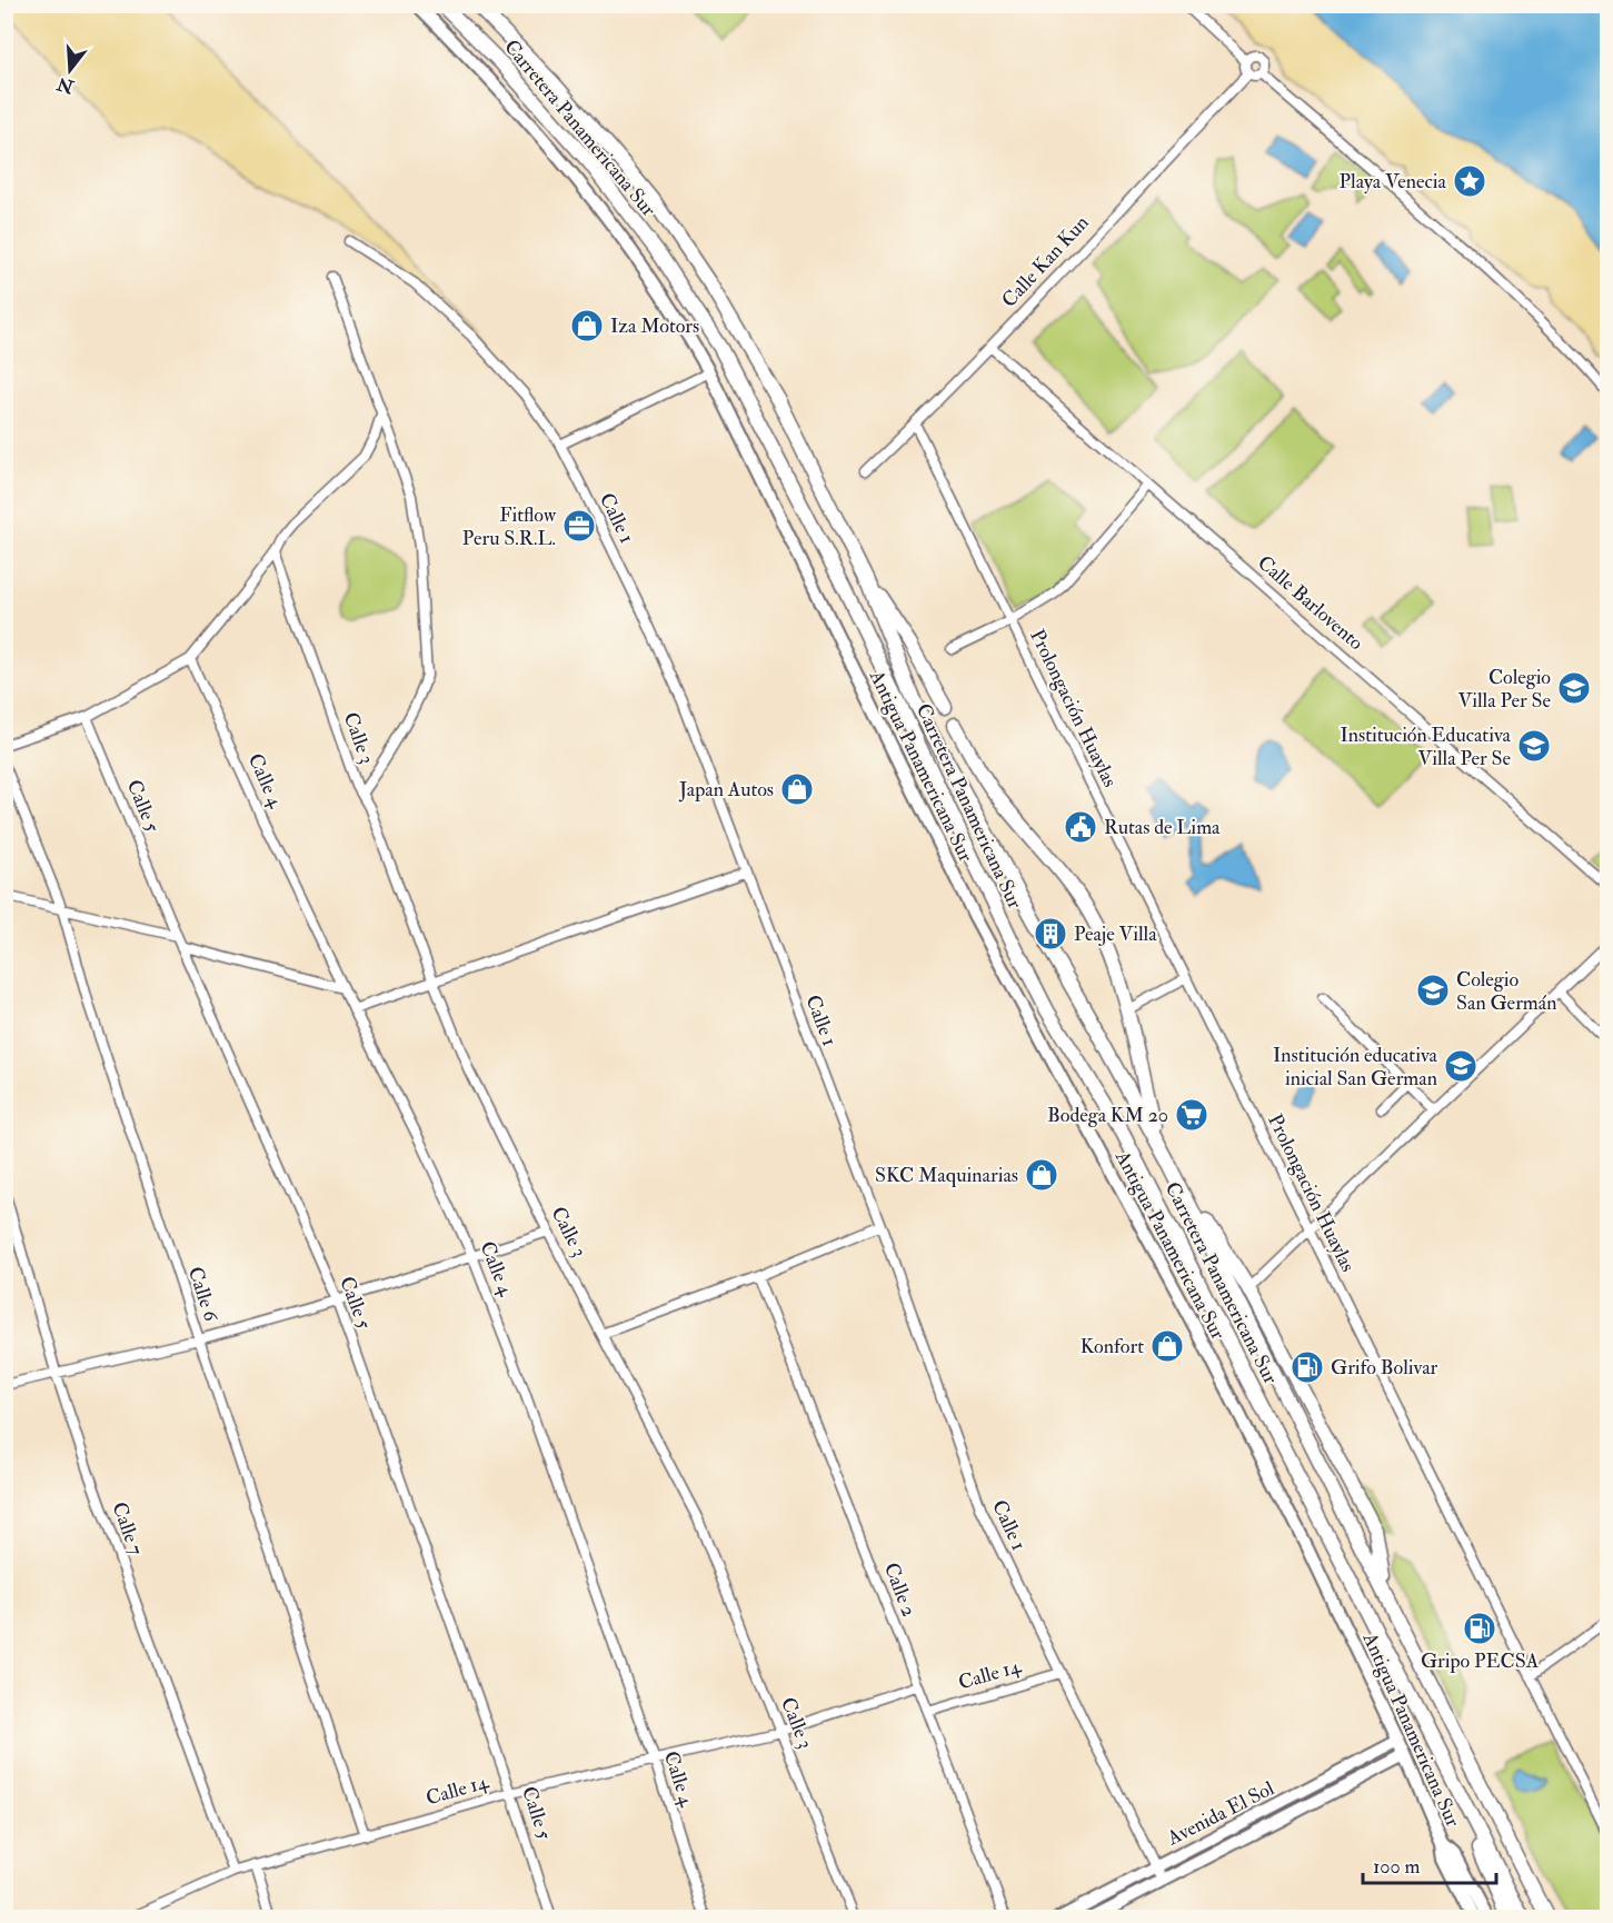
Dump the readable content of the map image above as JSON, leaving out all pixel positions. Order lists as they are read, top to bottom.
{
  "streets": {
    "highway": ["Carretera Panamericana Sur"],
    "main road": ["Antigua Panamericana Sur", "Avenida El Sol"],
    "street": [
      "Calle Kan Kun",
      "Calle 1",
      "Calle Barlovento",
      "Prolongación Huaylas",
      "Calle 3",
      "Calle 4",
      "Calle 5",
      "Calle 6",
      "Calle 7",
      "Calle 2",
      "Calle 14"
    ]
  },
  "crossings": [
    ["Calle Kan Kun", "Calle Barlovento"],
    ["Calle Kan Kun", "Prolongación Huaylas"],
    ["Calle 1", "Calle 14"],
    ["Calle 1", "Avenida El Sol"],
    ["Calle 3", "Calle 14"],
    ["Antigua Panamericana Sur", "Avenida El Sol"],
    ["Calle 4", "Calle 14"],
    ["Calle 5", "Calle 14"],
    ["Calle 6", "Calle 14"],
    ["Calle 7", "Calle 14"],
    ["Calle 2", "Calle 14"]
  ],
  "places": {
    "place": ["Playa Venecia"],
    "shop": [
      "Iza Motors",
      "Japan Autos",
      "SKC Maquinarias",
      "Konfort"
    ],
    "office": ["Fitflow Peru S.R.L."],
    "school or university": [
      "Colegio Villa Per Se",
      "Institución Educativa Villa Per Se",
      "Colegio San Germán",
      "Institución educativa inicial San German"
    ],
    "public building": ["Rutas de Lima"],
    "building": ["Peaje Villa"],
    "supermarket": ["Bodega KM 20"],
    "fuel station": ["Grifo Bolivar", "Gripo PECSA"]
  },
  "scale_bar": "100 m",
  "north": "bottom"
}
